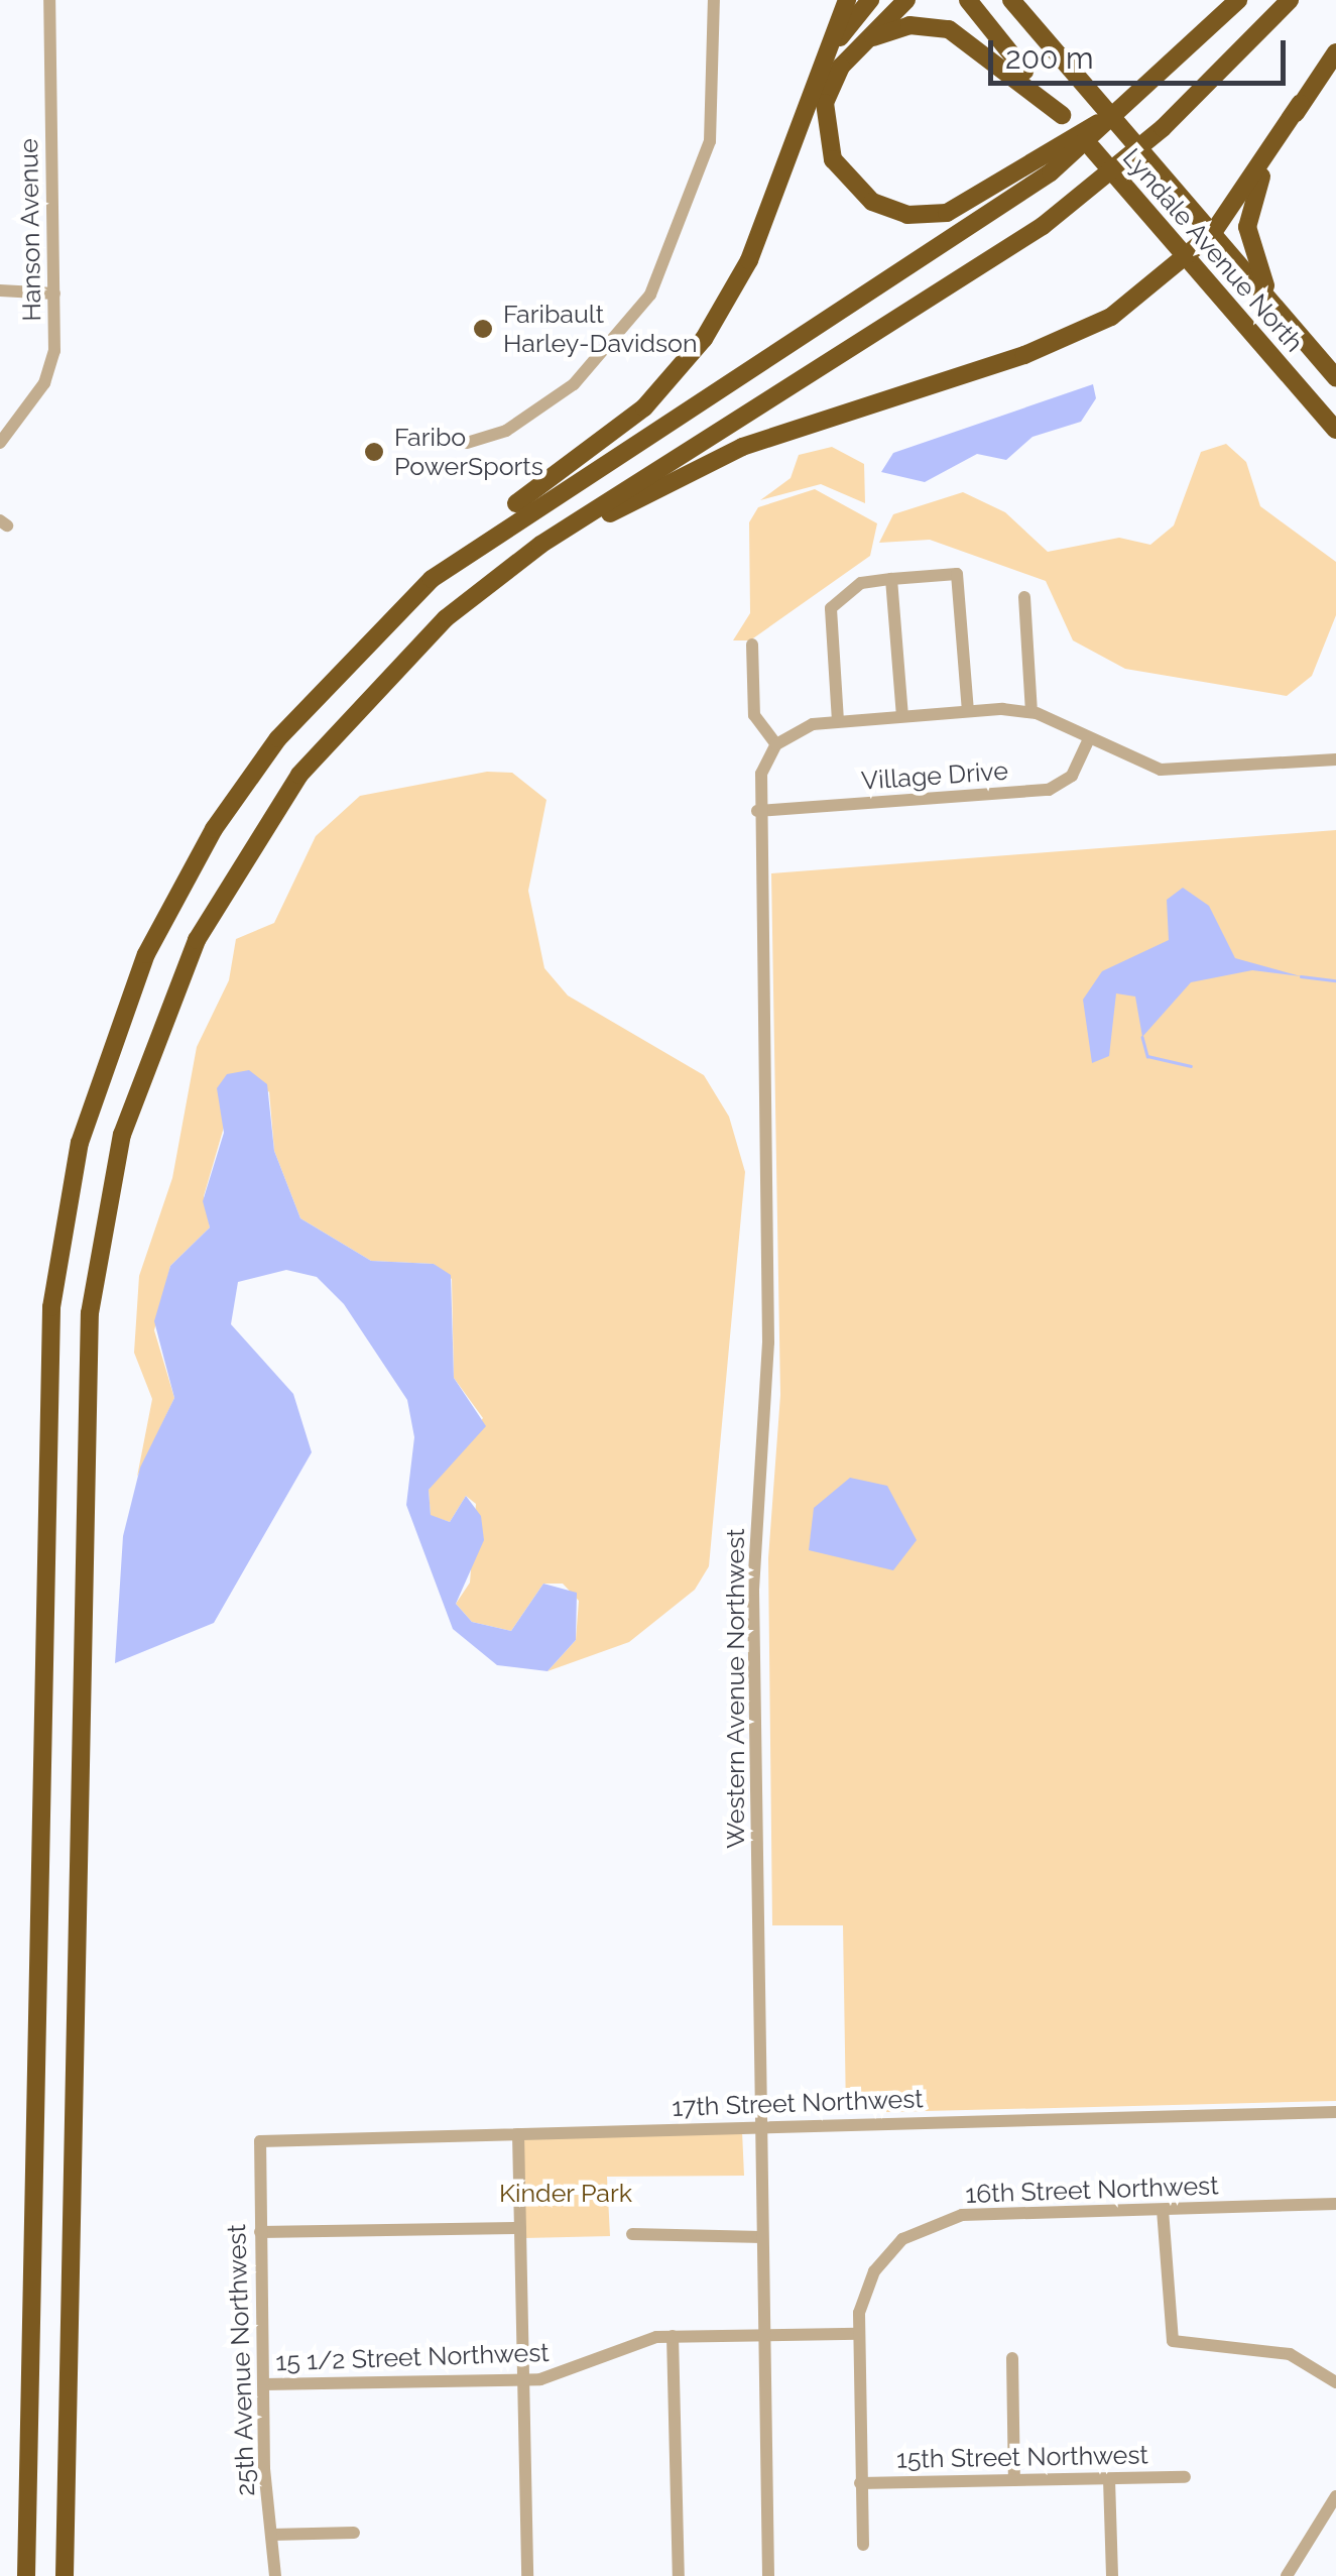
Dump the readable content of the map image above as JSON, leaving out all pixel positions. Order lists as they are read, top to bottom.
{
  "streets": {
    "highway": ["Lyndale Avenue North"],
    "street": [
      "Hanson Avenue",
      "Village Drive",
      "Western Avenue Northwest",
      "17th Street Northwest",
      "16th Street Northwest",
      "15 1/2 Street Northwest",
      "25th Avenue Northwest",
      "15th Street Northwest"
    ]
  },
  "crossings": [
    ["Village Drive", "Western Avenue Northwest"],
    ["Western Avenue Northwest", "17th Street Northwest"],
    ["Western Avenue Northwest", "15 1/2 Street Northwest"],
    ["17th Street Northwest", "25th Avenue Northwest"],
    ["16th Street Northwest", "15 1/2 Street Northwest"],
    ["16th Street Northwest", "15th Street Northwest"],
    ["15 1/2 Street Northwest", "25th Avenue Northwest"]
  ],
  "parks": ["Kinder Park"],
  "places": ["Faribault Harley-Davidson", "Faribo PowerSports"],
  "scale_bar": "200 m"
}
